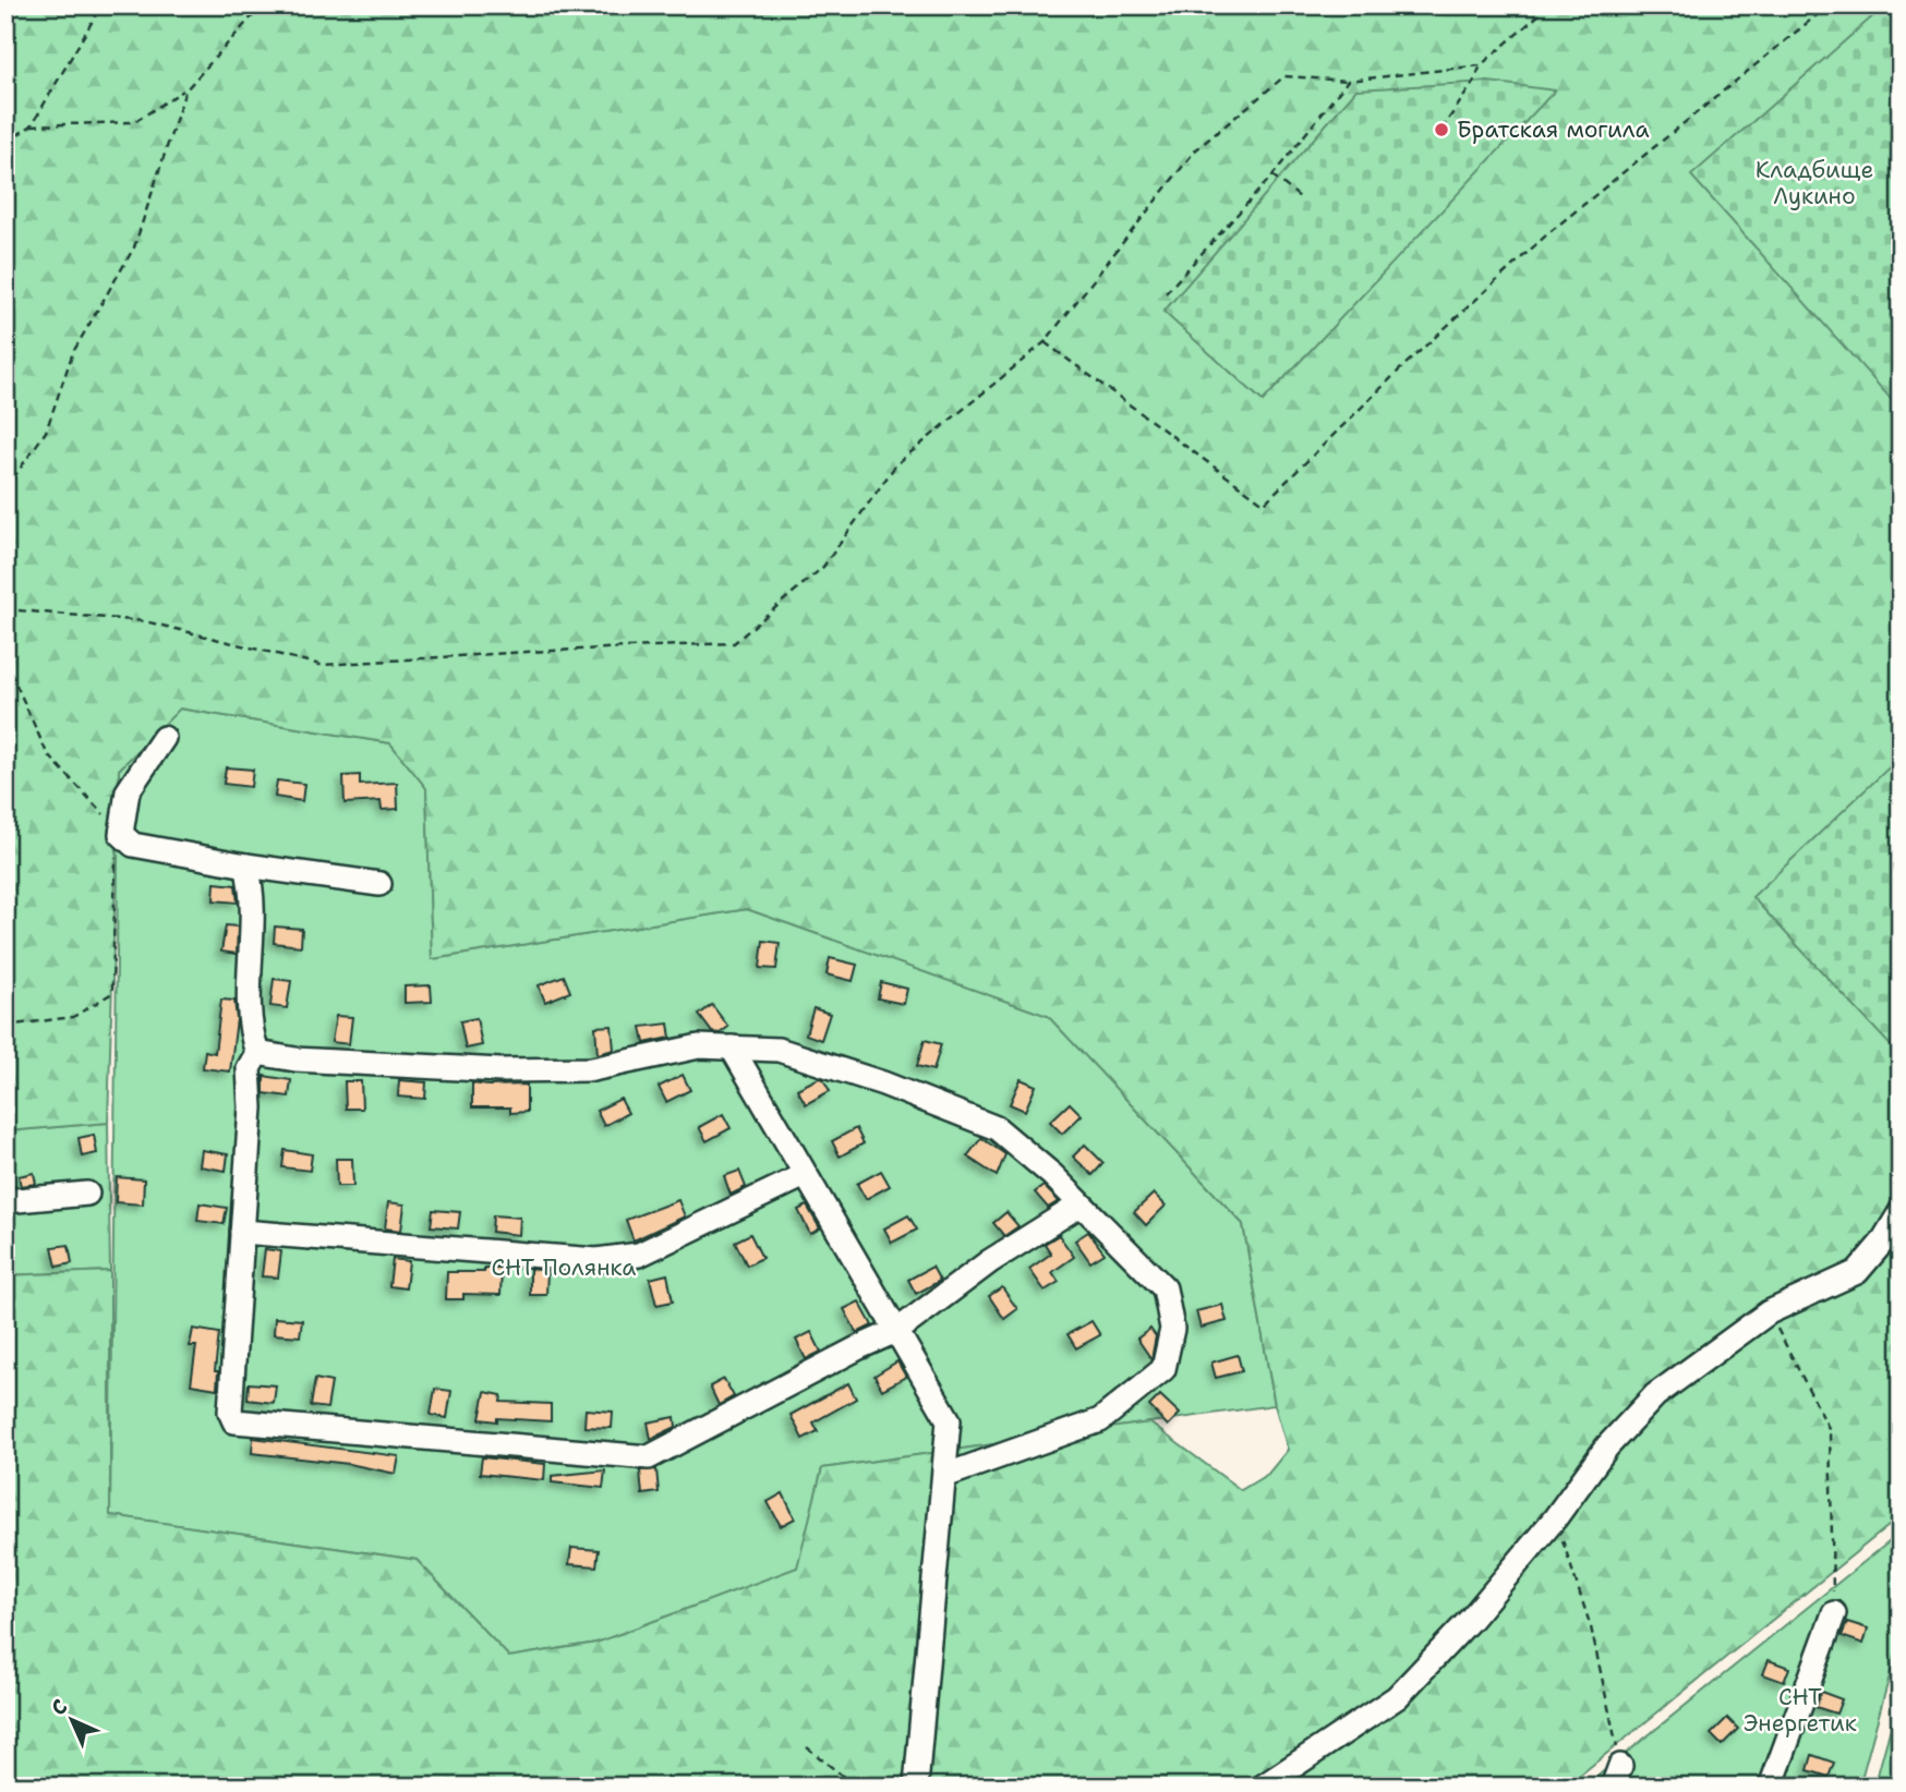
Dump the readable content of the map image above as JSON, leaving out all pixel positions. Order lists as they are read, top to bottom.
{
  "parks": ["Кладбище Лукино", "СНТ Полянка", "СНТ Энергетик"],
  "places": ["Братская могила"],
  "north": "top left"
}
